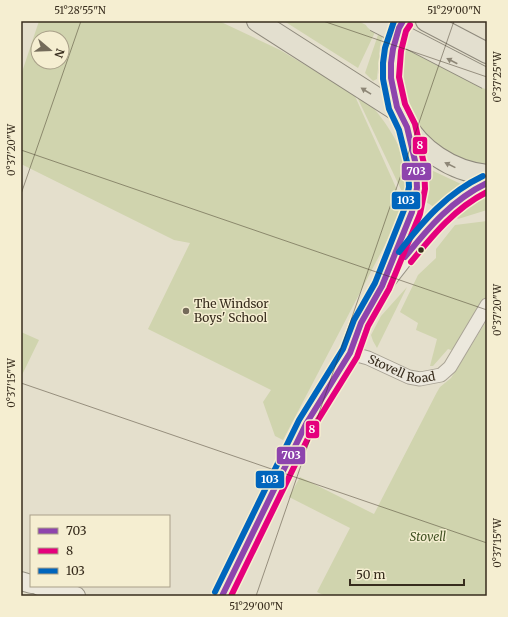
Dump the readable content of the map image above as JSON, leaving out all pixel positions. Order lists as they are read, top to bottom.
{
  "streets": {
    "street": ["Stovell Road"]
  },
  "parks": ["Stovell"],
  "places": ["The Windsor Boys' School"],
  "lines": ["transit line 703", "transit line 103", "transit line 8"],
  "legend": ["703", "8", "103"],
  "scale_bar": "50 m",
  "north": "right",
  "coordinates": [
    "51°28'55\"N",
    "51°29'00\"N",
    "0°37'25\"W",
    "0°37'20\"W",
    "0°37'15\"W"
  ]
}
